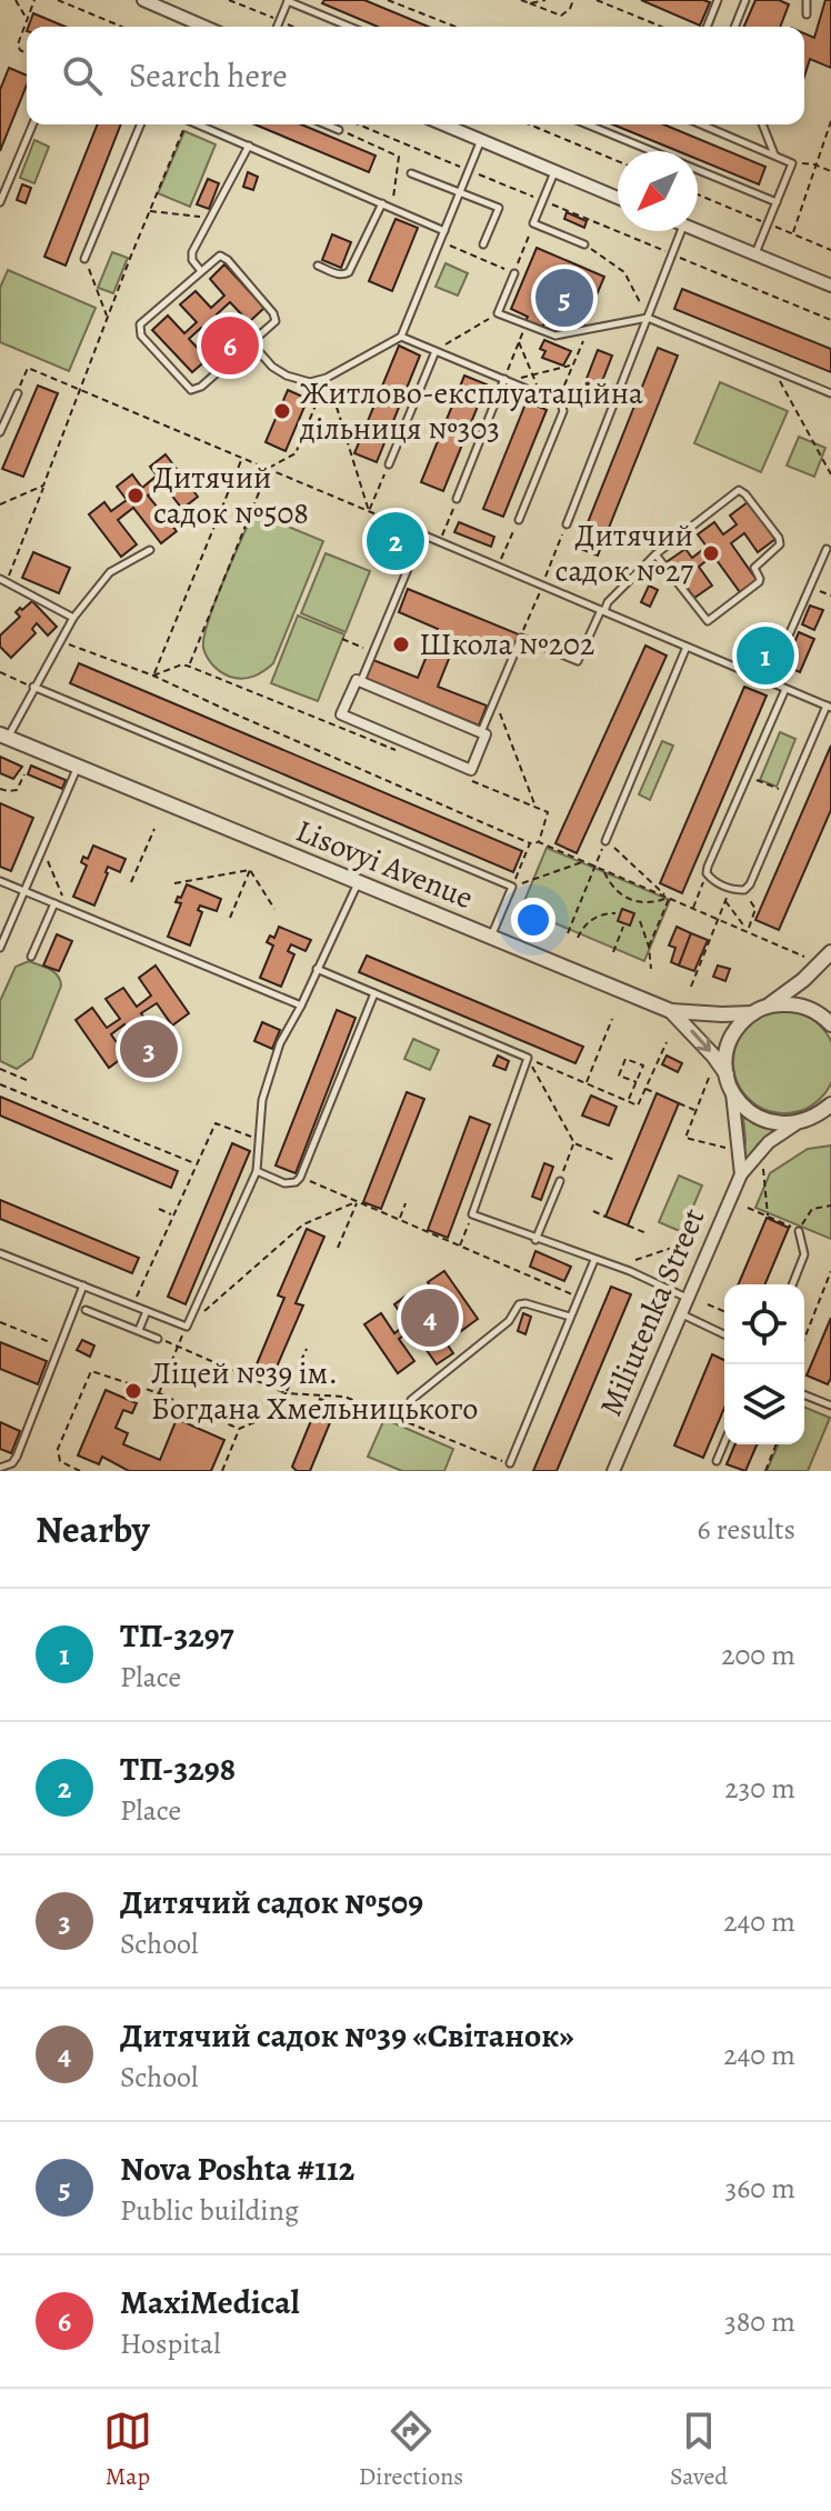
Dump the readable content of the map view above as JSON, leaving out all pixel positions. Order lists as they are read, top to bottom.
{
  "streets": {
    "street": ["Lisovyi Avenue", "Miliutenka Street"]
  },
  "places": [
    "Житлово-експлуатаційна дільниця №303",
    "Дитячий садок №508",
    "Дитячий садок №27",
    "Школа №202",
    "Ліцей №39 ім. Богдана Хмельницького"
  ],
  "north": "bottom left",
  "page": {
    "search": "Search here",
    "pins": [
      "5",
      "6",
      "2",
      "1",
      "3",
      "4"
    ],
    "heading": ["Nearby", "6 results"],
    "list": [
      {
        "mark": "1",
        "name": "ТП-3297",
        "note": "Place",
        "value": "200 m"
      },
      {
        "mark": "2",
        "name": "ТП-3298",
        "note": "Place",
        "value": "230 m"
      },
      {
        "mark": "3",
        "name": "Дитячий садок №509",
        "note": "School",
        "value": "240 m"
      },
      {
        "mark": "4",
        "name": "Дитячий садок №39 «Світанок»",
        "note": "School",
        "value": "240 m"
      },
      {
        "mark": "5",
        "name": "Nova Poshta #112",
        "note": "Public building",
        "value": "360 m"
      },
      {
        "mark": "6",
        "name": "MaxiMedical",
        "note": "Hospital",
        "value": "380 m"
      }
    ],
    "nav": ["Map", "Directions", "Saved"]
  }
}
